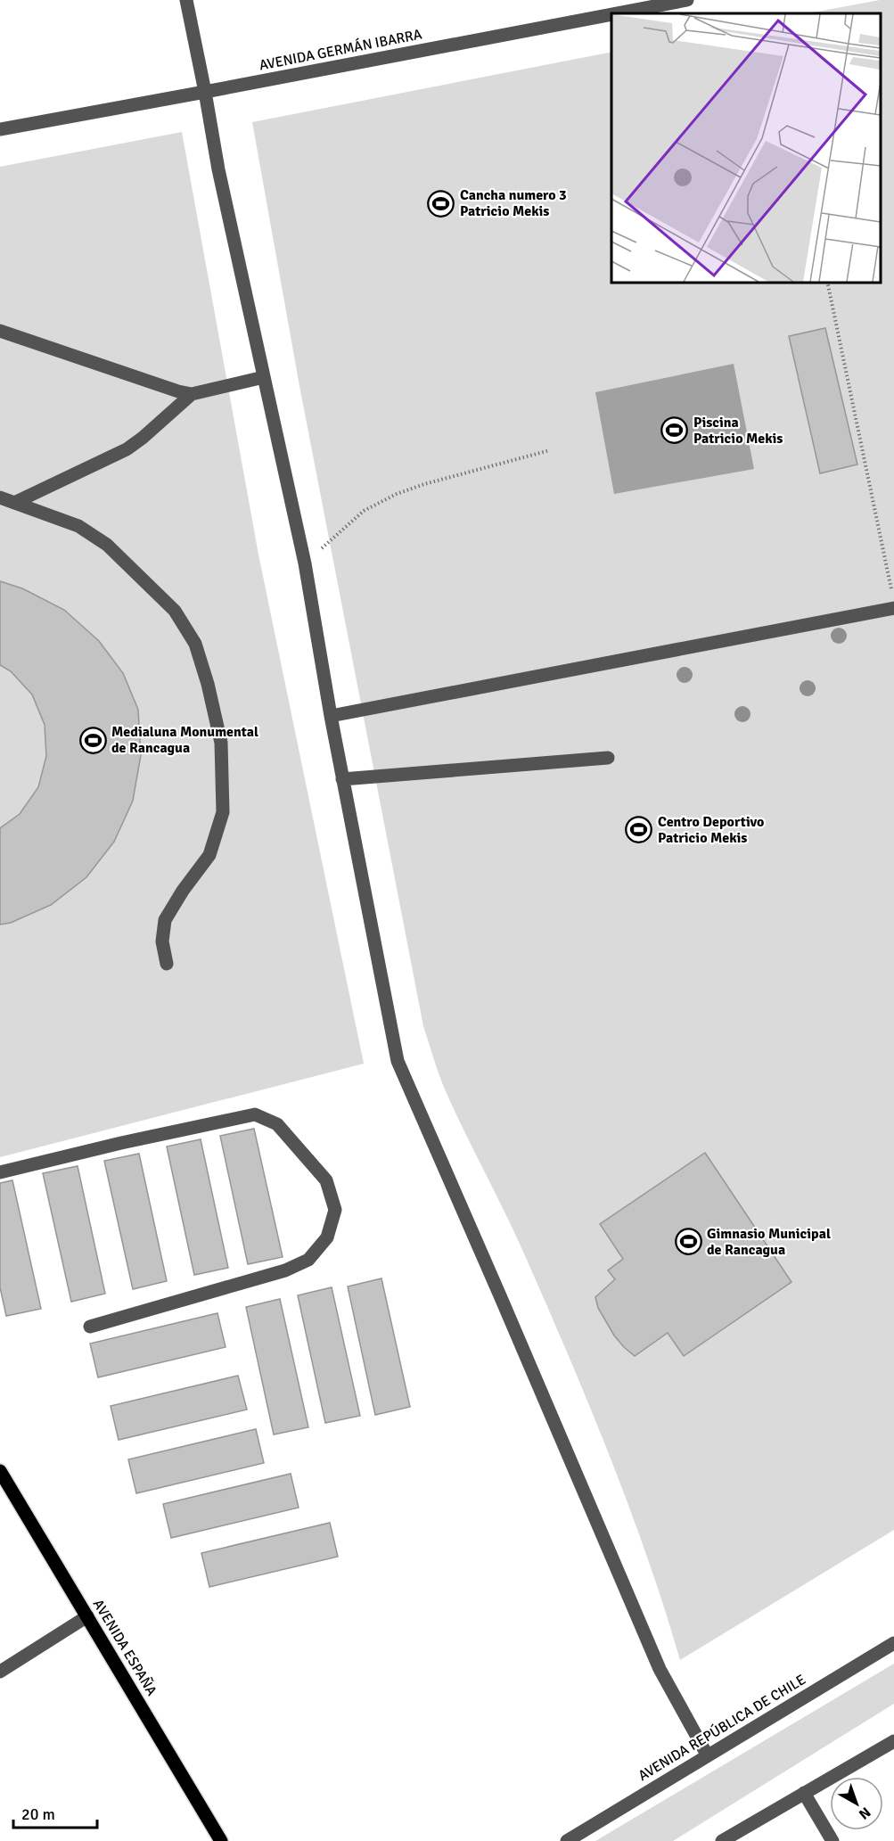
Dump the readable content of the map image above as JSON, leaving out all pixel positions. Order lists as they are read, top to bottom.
{
  "streets": {
    "main road": ["AVENIDA ESPAÑA"],
    "street": ["AVENIDA GERMÁN IBARRA", "AVENIDA REPÚBLICA DE CHILE"]
  },
  "places": {
    "sports": [
      "Cancha numero 3 Patricio Mekis",
      "Piscina Patricio Mekis",
      "Medialuna Monumental de Rancagua",
      "Centro Deportivo Patricio Mekis",
      "Gimnasio Municipal de Rancagua"
    ]
  },
  "scale_bar": "20 m",
  "north": "bottom right"
}
